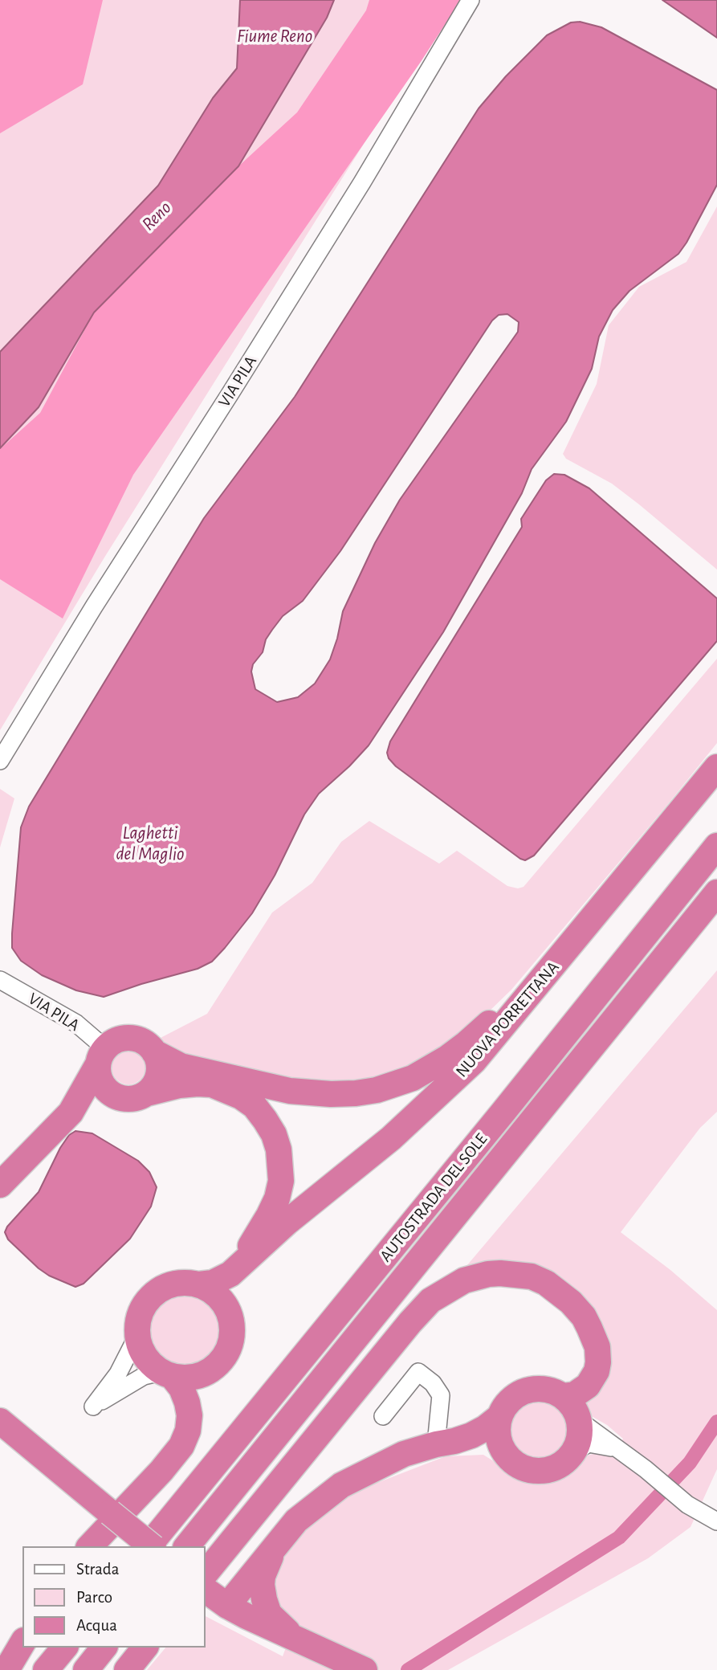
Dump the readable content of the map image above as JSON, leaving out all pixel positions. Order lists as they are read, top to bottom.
{
  "streets": {
    "highway": ["NUOVA PORRETTANA", "AUTOSTRADA DEL SOLE"],
    "street": ["VIA PILA"]
  },
  "water": ["Fiume Reno", "Reno", "Laghetti del Maglio"],
  "legend": ["Strada", "Parco", "Acqua"]
}
